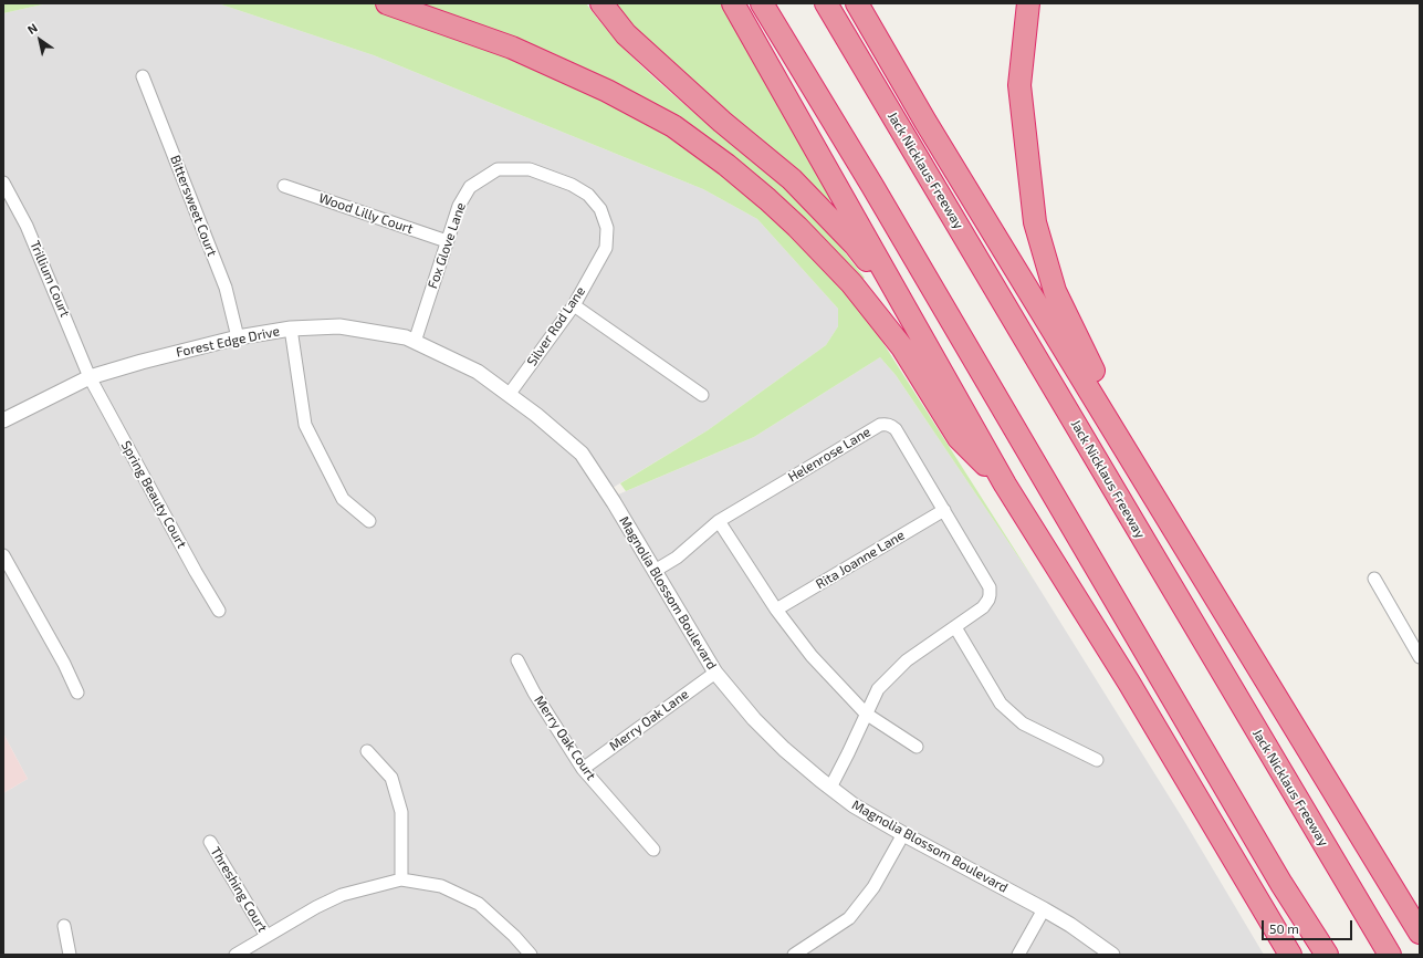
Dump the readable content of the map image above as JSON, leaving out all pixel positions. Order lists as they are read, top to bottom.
{
  "streets": {
    "highway": ["Jack Nicklaus Freeway"],
    "street": [
      "Bittersweet Court",
      "Wood Lilly Court",
      "Fox Glove Lane",
      "Trillium Court",
      "Silver Rod Lane",
      "Forest Edge Drive",
      "Helenrose Lane",
      "Spring Beauty Court",
      "Rita Joanne Lane",
      "Magnolia Blossom Boulevard",
      "Merry Oak Lane",
      "Merry Oak Court",
      "Threshing Court"
    ]
  },
  "crossings": [
    ["Bittersweet Court", "Forest Edge Drive"],
    ["Wood Lilly Court", "Fox Glove Lane"],
    ["Fox Glove Lane", "Silver Rod Lane"],
    ["Fox Glove Lane", "Forest Edge Drive"],
    ["Trillium Court", "Forest Edge Drive"],
    ["Trillium Court", "Spring Beauty Court"],
    ["Silver Rod Lane", "Forest Edge Drive"],
    ["Forest Edge Drive", "Spring Beauty Court"],
    ["Forest Edge Drive", "Magnolia Blossom Boulevard"],
    ["Helenrose Lane", "Rita Joanne Lane"],
    ["Helenrose Lane", "Magnolia Blossom Boulevard"],
    ["Magnolia Blossom Boulevard", "Merry Oak Lane"],
    ["Merry Oak Lane", "Merry Oak Court"]
  ],
  "scale_bar": "50 m",
  "north": "top left"
}
